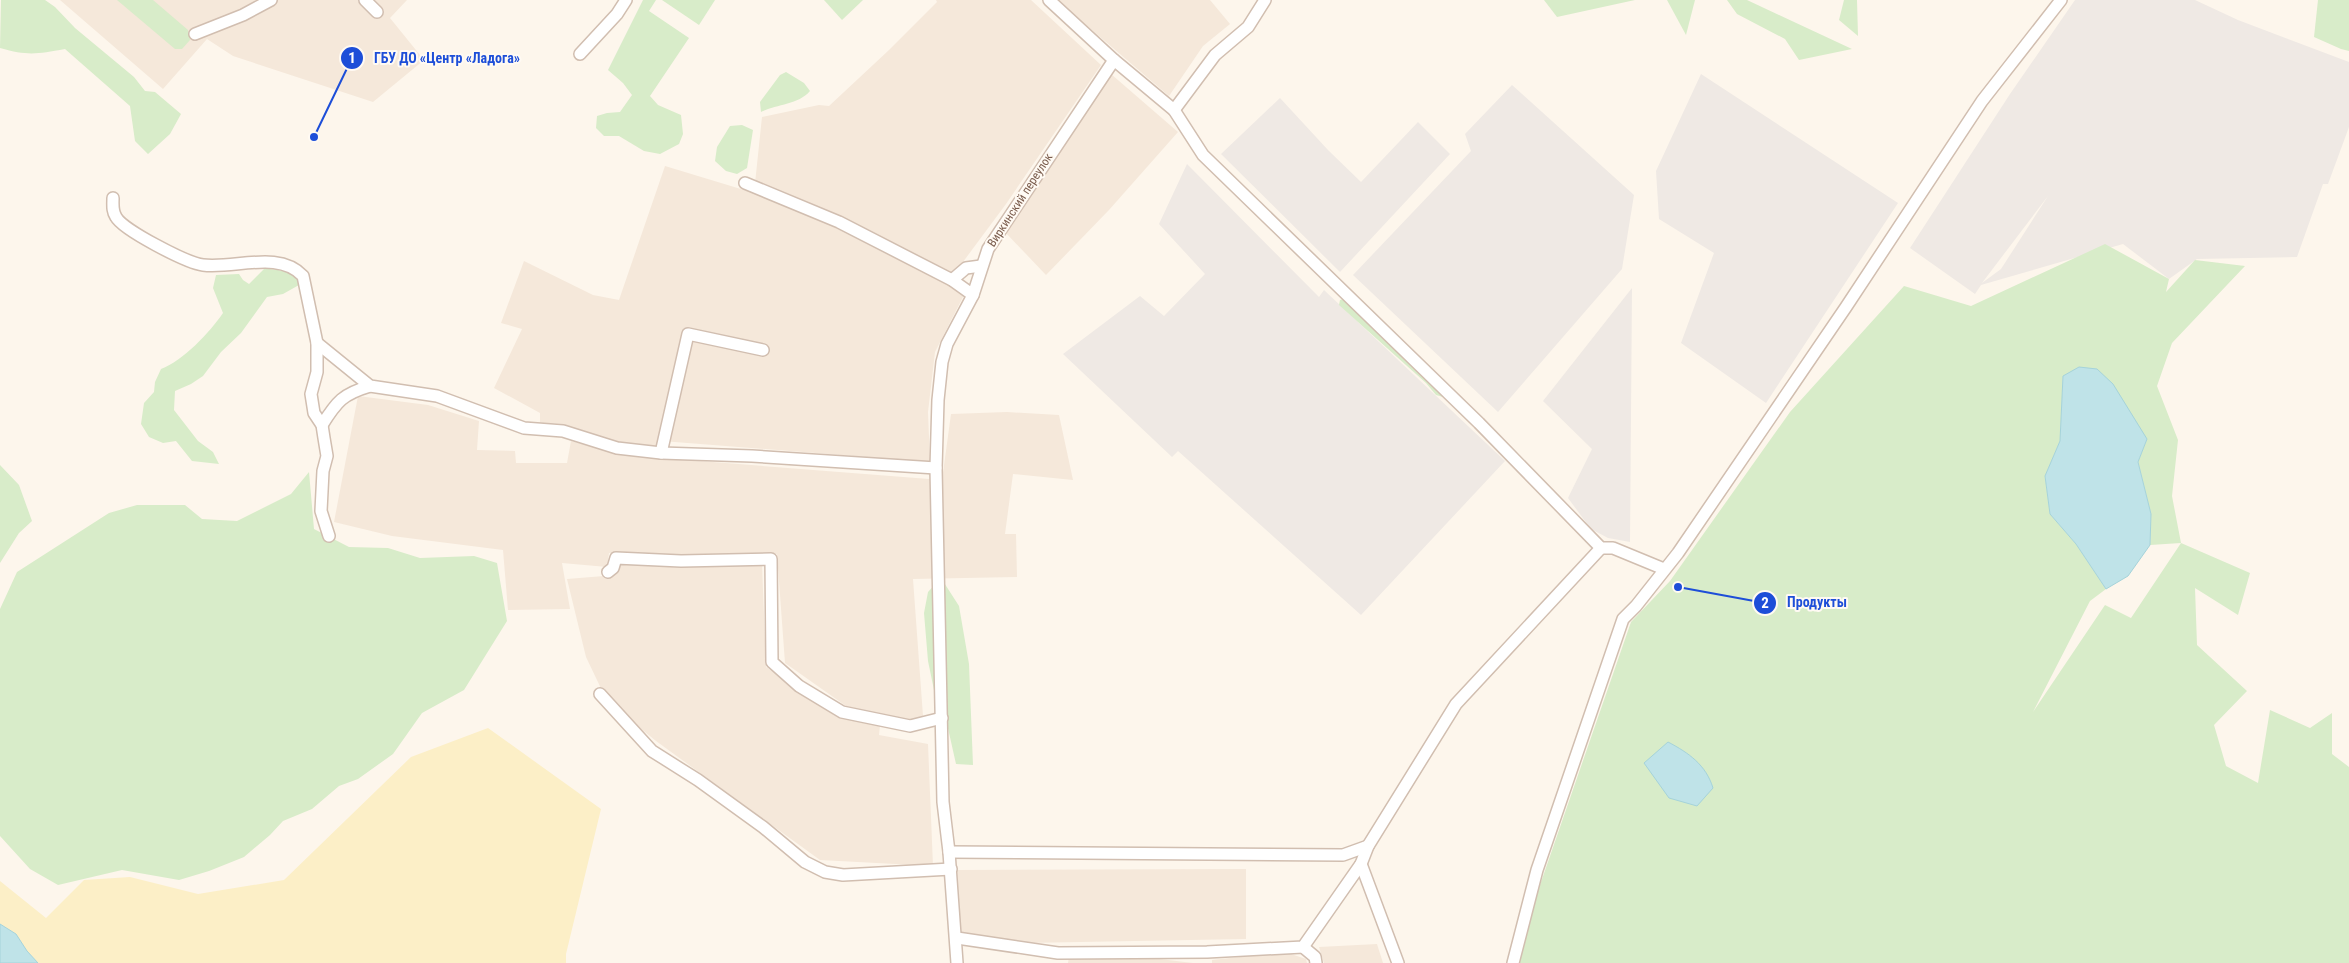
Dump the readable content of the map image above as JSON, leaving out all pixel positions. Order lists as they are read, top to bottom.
{
  "streets": {
    "street": ["Виркинский переулок"]
  },
  "places": ["ГБУ ДО «Центр «Ладога»", "Продукты"]
}
